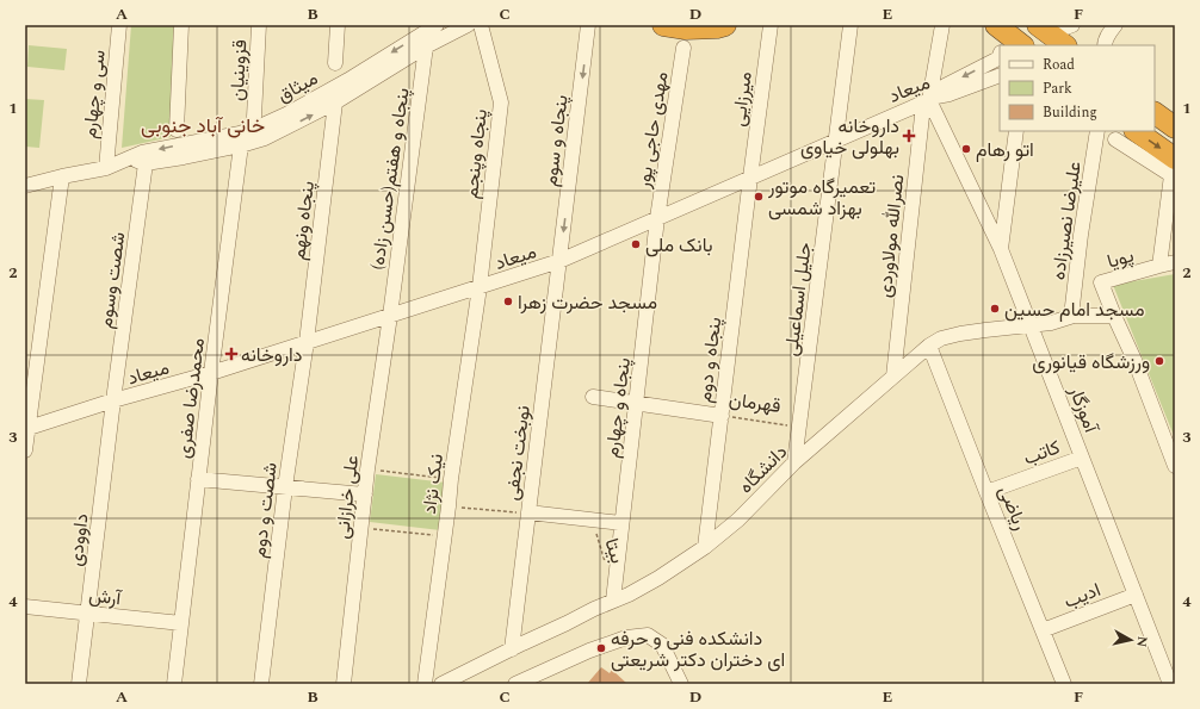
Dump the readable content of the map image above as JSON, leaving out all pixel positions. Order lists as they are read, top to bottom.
{
  "streets": {
    "street": [
      "قزوینیان",
      "میثاق",
      "میعاد",
      "سی و چهارم",
      "میرزایی",
      "مهدی حاجی پور",
      "پنجاه و سوم",
      "پنجاه وپنجم",
      "(حسن زاده)پنجاه و هفتم",
      "پنجاه ونهم",
      "علیرضا نصیرزاده",
      "نصرالله مولاوردی",
      "پویا",
      "شصت وسوم",
      "جلیل اسماعیلی",
      "پنجاه و دوم",
      "محمدرضا صفری",
      "قهرمان",
      "پنجاه و چهارم",
      "آموزگار",
      "کاتب",
      "نوبخت نجفی",
      "دانشگاه",
      "نیک نژاد",
      "علی خرازانی",
      "ریاضی",
      "شصت و دوم",
      "داوودی",
      "ادیب",
      "آرش"
    ],
    "path": ["بیتا"]
  },
  "crossings": [
    ["میثاق", "سی و چهارم"],
    ["میثاق", "(حسن زاده)پنجاه و هفتم"],
    ["میثاق", "پنجاه ونهم"],
    ["میثاق", "شصت وسوم"],
    ["میثاق", "محمدرضا صفری"],
    ["میعاد", "میرزایی"],
    ["میعاد", "مهدی حاجی پور"],
    ["میعاد", "پنجاه و سوم"],
    ["میعاد", "پنجاه وپنجم"],
    ["میعاد", "(حسن زاده)پنجاه و هفتم"],
    ["میعاد", "پنجاه ونهم"],
    ["میعاد", "نصرالله مولاوردی"],
    ["میعاد", "شصت وسوم"],
    ["میعاد", "جلیل اسماعیلی"],
    ["میعاد", "پنجاه و دوم"],
    ["میعاد", "محمدرضا صفری"],
    ["میعاد", "پنجاه و چهارم"],
    ["میعاد", "آموزگار"],
    ["میعاد", "نوبخت نجفی"],
    ["میعاد", "نیک نژاد"],
    ["میعاد", "علی خرازانی"],
    ["میعاد", "شصت و دوم"],
    ["میعاد", "داوودی"],
    ["میرزایی", "پنجاه و دوم"],
    ["مهدی حاجی پور", "پنجاه و چهارم"],
    ["پنجاه و سوم", "نوبخت نجفی"],
    ["پنجاه وپنجم", "نیک نژاد"],
    ["(حسن زاده)پنجاه و هفتم", "علی خرازانی"],
    ["پنجاه ونهم", "شصت و دوم"],
    ["علیرضا نصیرزاده", "دانشگاه"],
    ["نصرالله مولاوردی", "آموزگار"],
    ["نصرالله مولاوردی", "دانشگاه"],
    ["پویا", "دانشگاه"],
    ["شصت وسوم", "داوودی"],
    ["جلیل اسماعیلی", "قهرمان"],
    ["جلیل اسماعیلی", "دانشگاه"],
    ["پنجاه و دوم", "قهرمان"],
    ["پنجاه و دوم", "دانشگاه"],
    ["محمدرضا صفری", "آرش"],
    ["قهرمان", "پنجاه و چهارم"],
    ["پنجاه و چهارم", "دانشگاه"],
    ["آموزگار", "کاتب"],
    ["آموزگار", "دانشگاه"],
    ["آموزگار", "ادیب"],
    ["کاتب", "ریاضی"],
    ["نوبخت نجفی", "دانشگاه"],
    ["دانشگاه", "ریاضی"],
    ["ریاضی", "ادیب"],
    ["داوودی", "آرش"]
  ],
  "one_way": ["پنجاه و سوم"],
  "districts": ["خانی آباد جنوبی"],
  "places": {
    "health": ["داروخانه بهلولی خیاوی", "داروخانه"],
    "other": [
      "اتو رهام",
      "تعمیرگاه موتور بهزاد شمسی",
      "بانک ملی",
      "مسجد حضرت زهرا",
      "مسجد امام حسین",
      "ورزشگاه قیانوری",
      "دانشکده فنی و حرفه ای دختران دکتر شریعتی"
    ]
  },
  "legend": ["Road", "Park", "Building"],
  "north": "right",
  "grid": {
    "columns": [
      "A",
      "B",
      "C",
      "D",
      "E",
      "F"
    ],
    "rows": [
      "1",
      "2",
      "3",
      "4"
    ]
  }
}
